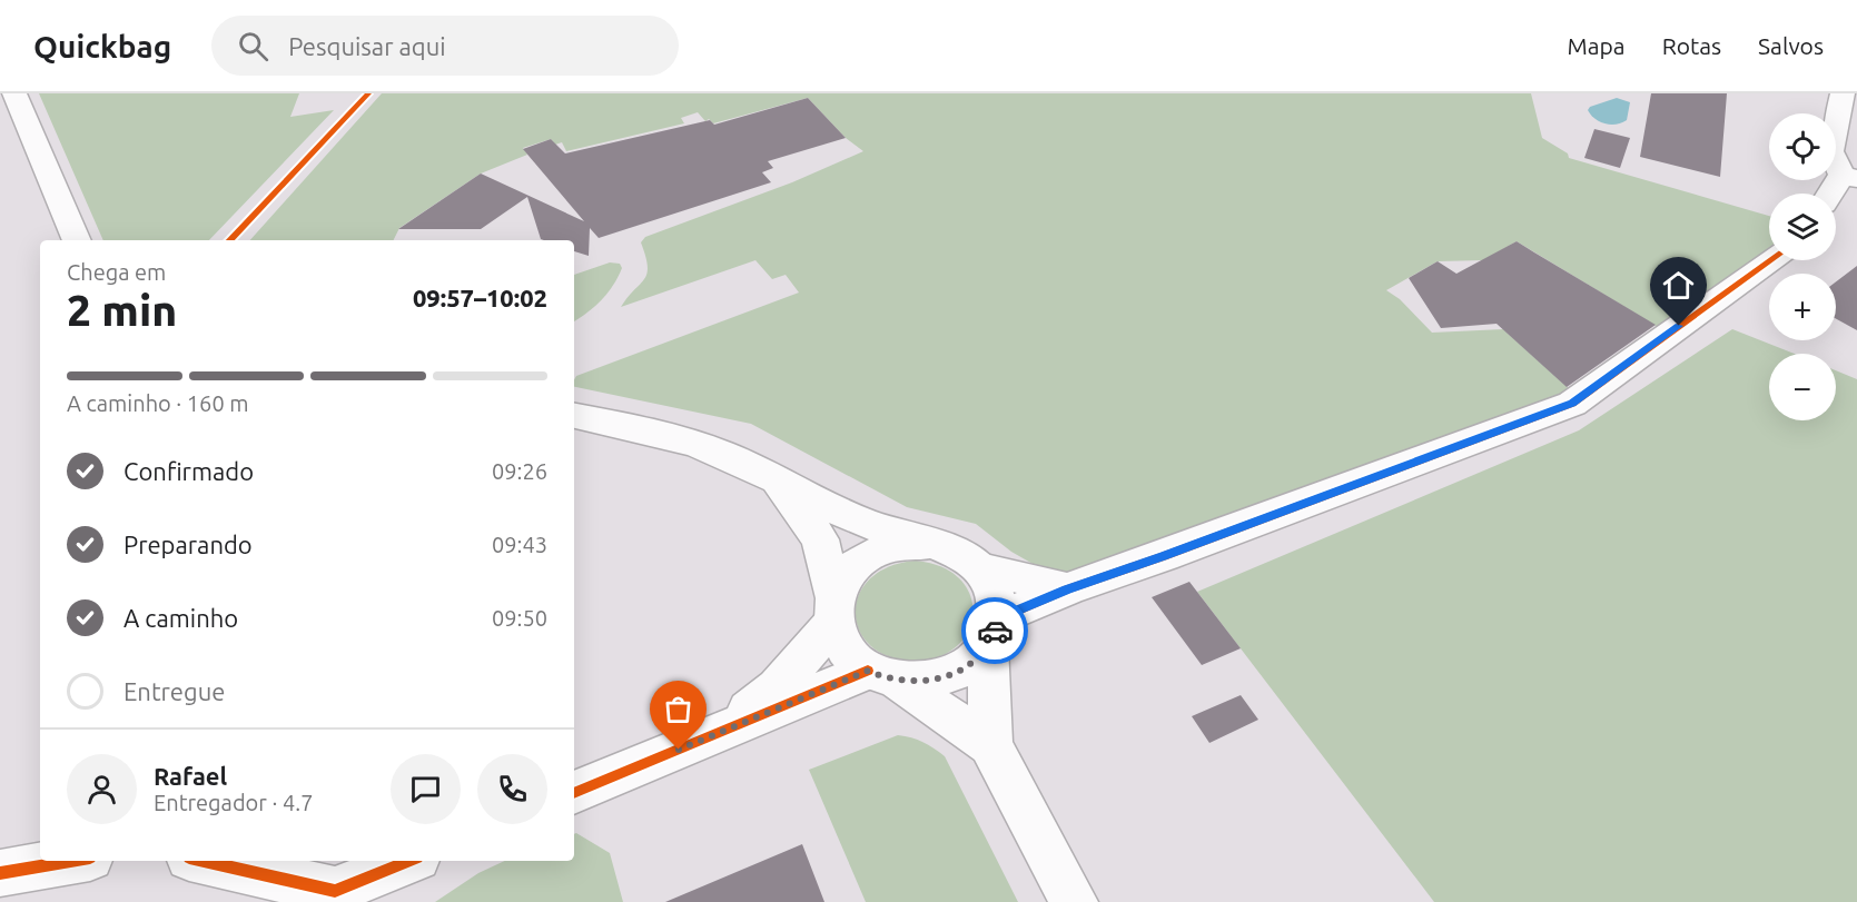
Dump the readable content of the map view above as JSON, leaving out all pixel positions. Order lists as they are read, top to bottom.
{
  "page": {
    "header": "Quickbag",
    "search": "Pesquisar aqui",
    "nav": ["Mapa", "Rotas", "Salvos"],
    "map_buttons": ["+", "−"],
    "heading": ["2 min", "Chega em", "09:57–10:02"],
    "panel": ["Rafael", "Entregador · 4.7"],
    "bar": "A caminho · 160 m",
    "list": [
      ["Confirmado", "09:26"],
      ["Preparando", "09:43"],
      ["A caminho", "09:50"],
      "Entregue"
    ]
  }
}
